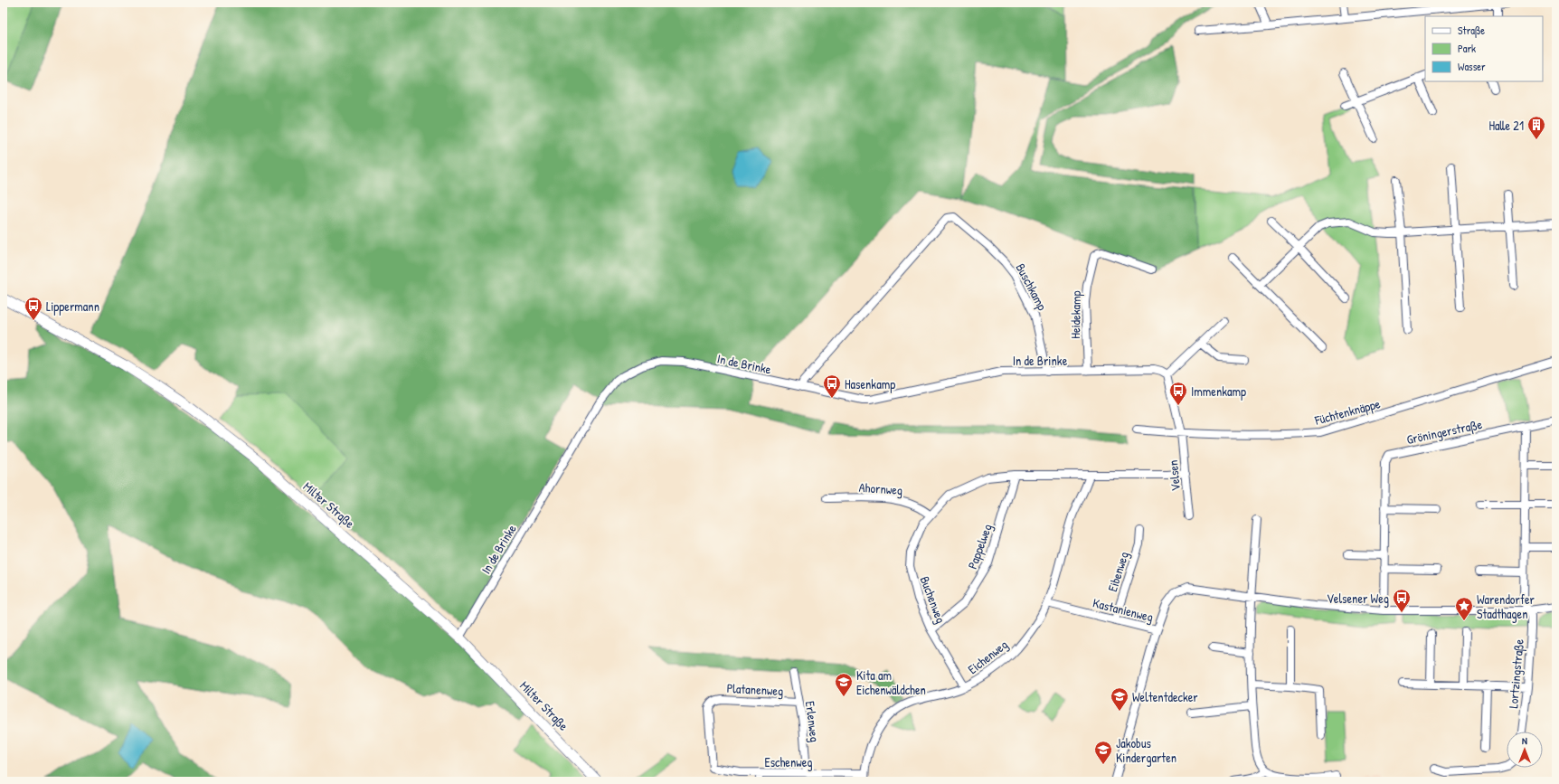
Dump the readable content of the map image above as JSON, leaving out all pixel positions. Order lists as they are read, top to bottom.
{
  "streets": {
    "main road": ["Milter Straße"],
    "street": [
      "Buschkamp",
      "Heidekamp",
      "In de Brinke",
      "Füchtenknäppe",
      "Gröningerstraße",
      "Velsen",
      "Ahornweg",
      "Pappelweg",
      "Eibenweg",
      "Buchenweg",
      "Kastanienweg",
      "Eichenweg",
      "Lortzingstraße",
      "Platanenweg",
      "Erlenweg",
      "Eschenweg"
    ]
  },
  "crossings": [
    ["Buschkamp", "In de Brinke"],
    ["Heidekamp", "In de Brinke"],
    ["In de Brinke", "Milter Straße"],
    ["Füchtenknäppe", "Velsen"],
    ["Gröningerstraße", "Lortzingstraße"],
    ["Ahornweg", "Buchenweg"],
    ["Pappelweg", "Buchenweg"],
    ["Eibenweg", "Kastanienweg"],
    ["Buchenweg", "Eichenweg"],
    ["Kastanienweg", "Eichenweg"],
    ["Eichenweg", "Eschenweg"],
    ["Platanenweg", "Erlenweg"],
    ["Platanenweg", "Eschenweg"],
    ["Erlenweg", "Eschenweg"]
  ],
  "places": {
    "building": ["Halle 21"],
    "bus stop": [
      "Lippermann",
      "Hasenkamp",
      "Immenkamp",
      "Velsener Weg"
    ],
    "place": ["Warendorfer Stadthagen"],
    "school or university": ["Kita am Eichenwäldchen", "Weltentdecker", "Jakobus Kindergarten"]
  },
  "legend": ["Straße", "Park", "Wasser"],
  "north": "top"
}
